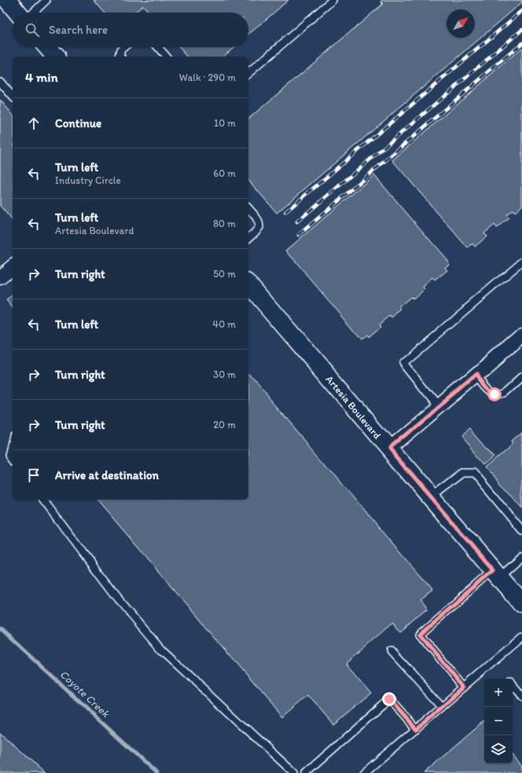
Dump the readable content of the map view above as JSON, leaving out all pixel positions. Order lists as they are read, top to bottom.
{
  "streets": {
    "main road": ["Artesia Boulevard"]
  },
  "water": ["Coyote Creek"],
  "north": "top right",
  "page": {
    "search": "Search here",
    "heading": ["4 min", "Walk · 290 m"],
    "list": [
      ["Continue", "10 m"],
      ["Turn left", "Industry Circle", "60 m"],
      ["Turn left", "Artesia Boulevard", "80 m"],
      ["Turn right", "50 m"],
      ["Turn left", "40 m"],
      ["Turn right", "30 m"],
      ["Turn right", "20 m"],
      "Arrive at destination"
    ],
    "map_buttons": ["+", "−"]
  }
}
